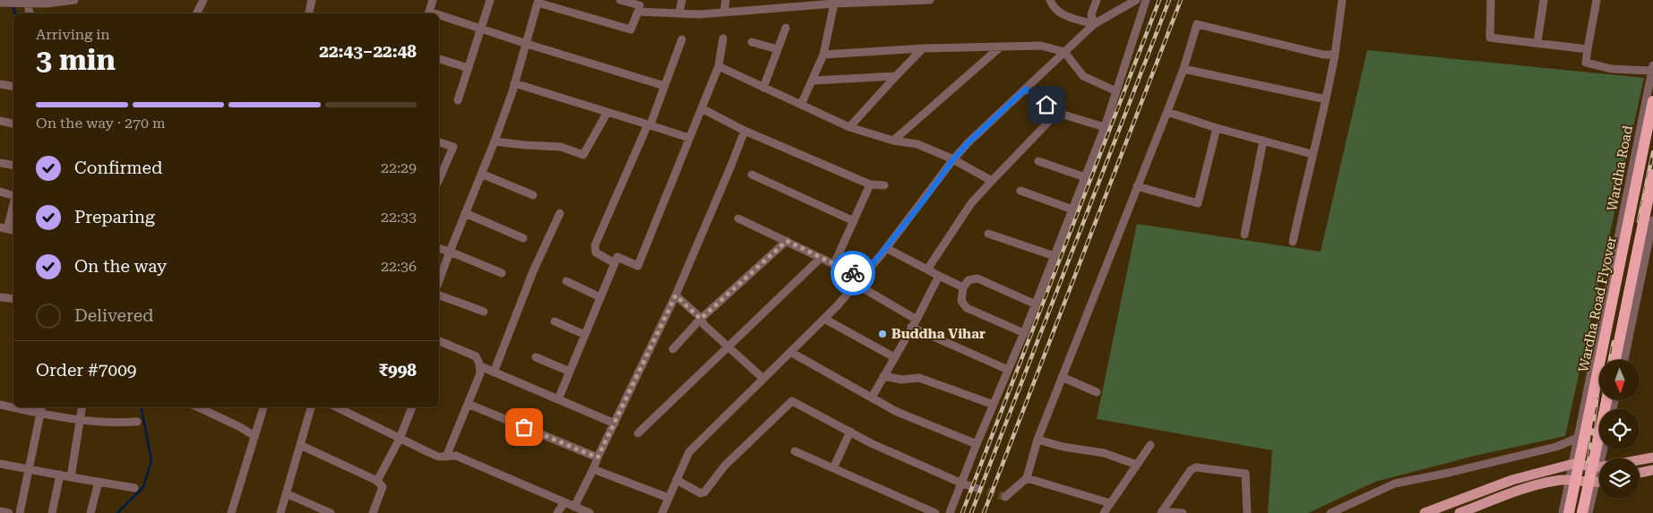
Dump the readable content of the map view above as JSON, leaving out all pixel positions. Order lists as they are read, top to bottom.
{
  "streets": {
    "highway": ["Wardha Road Flyover"],
    "street": ["Wardha Road"]
  },
  "places": ["Buddha Vihar"],
  "north": "bottom",
  "page": {
    "heading": ["3 min", "Arriving in", "22:43–22:48"],
    "panel": ["Order #7009", "₹998"],
    "bar": "On the way · 270 m",
    "list": [
      ["Confirmed", "22:29"],
      ["Preparing", "22:33"],
      ["On the way", "22:36"],
      "Delivered"
    ]
  }
}
